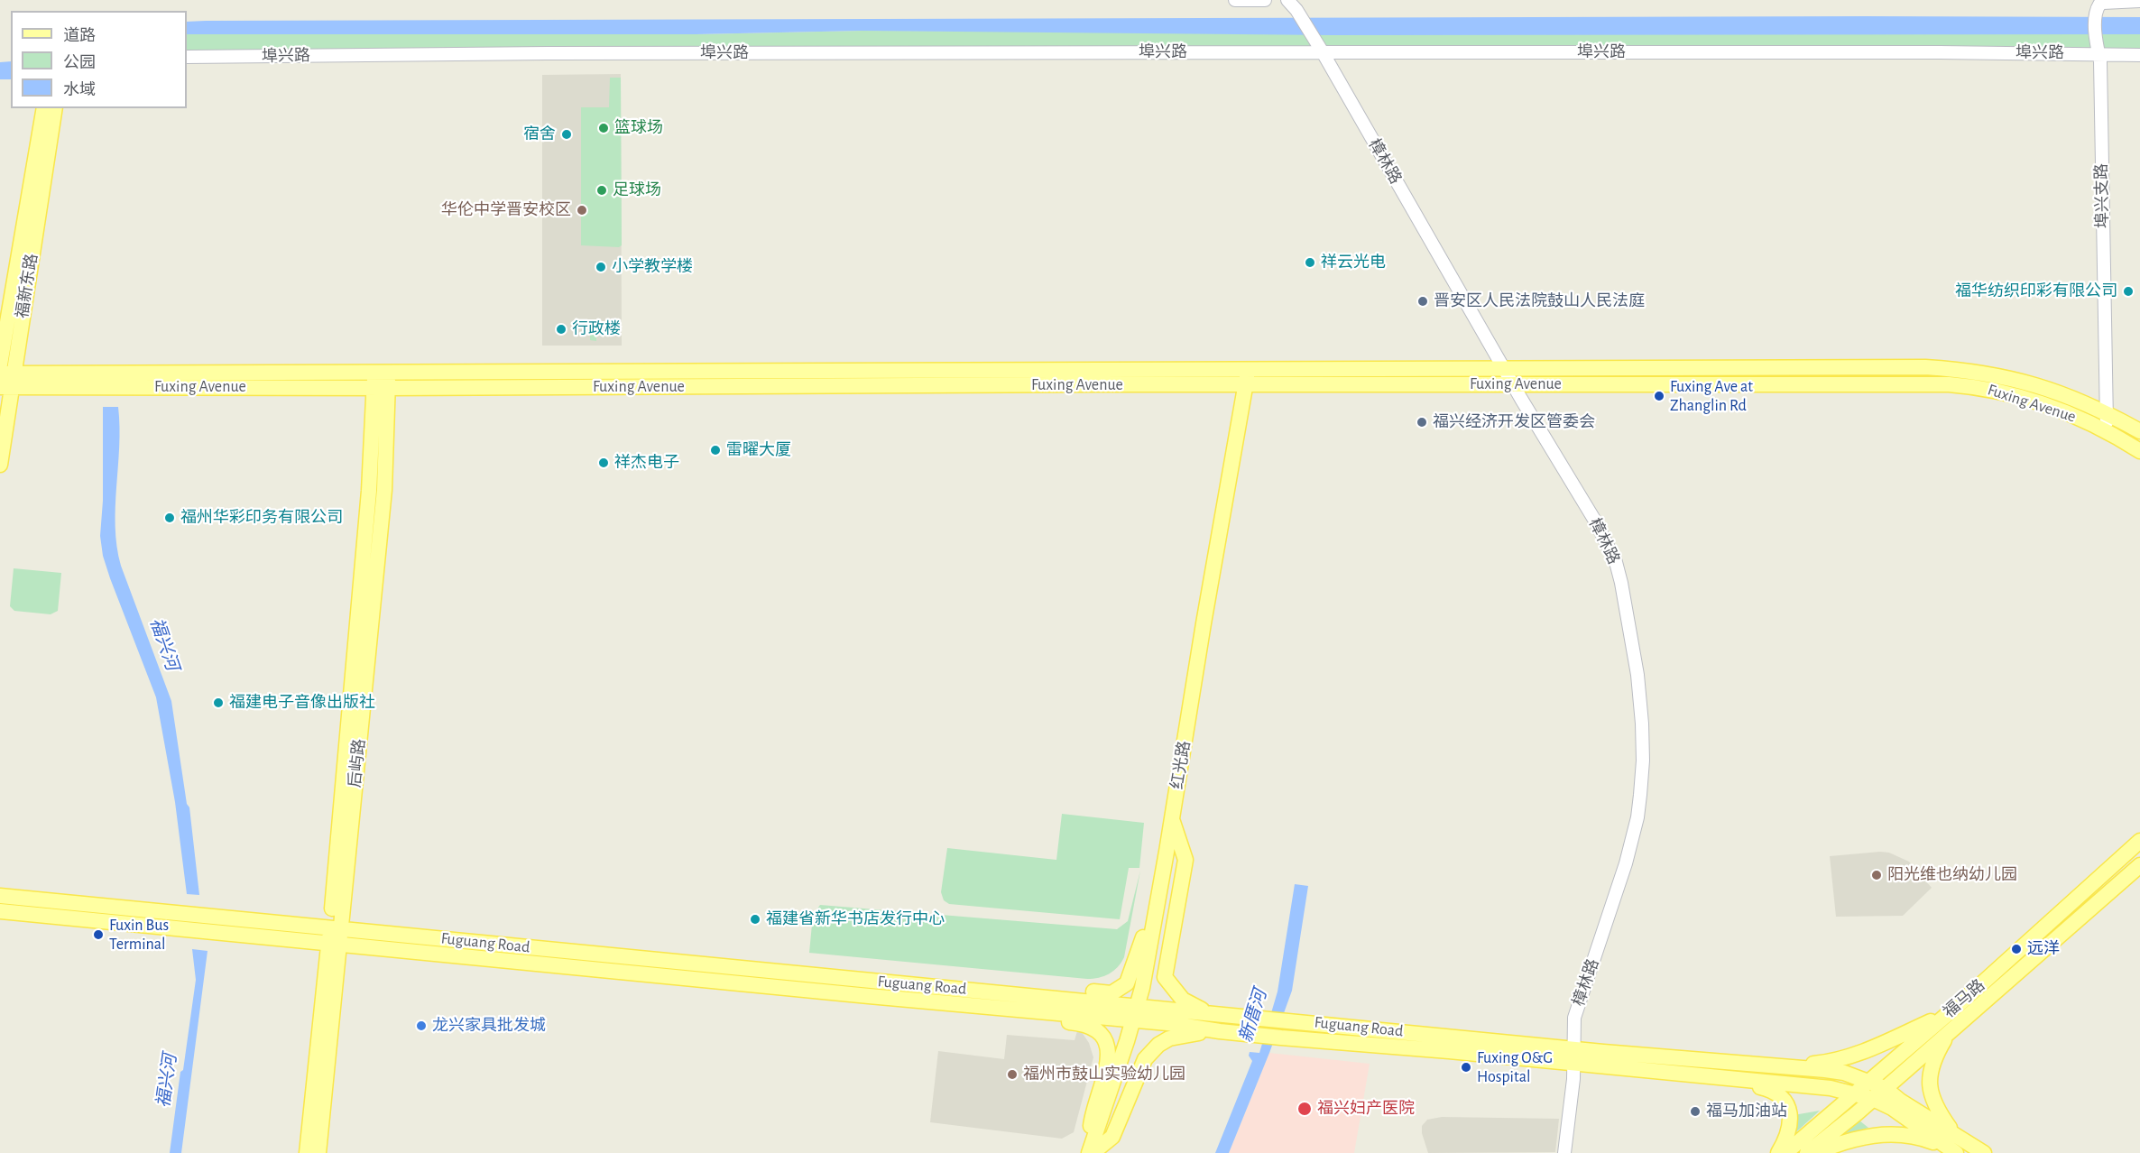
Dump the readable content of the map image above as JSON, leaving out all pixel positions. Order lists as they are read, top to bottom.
{
  "streets": {
    "main road": [
      "福新东路",
      "Fuxing Avenue",
      "后屿路",
      "红光路",
      "Fuguang Road",
      "福马路"
    ],
    "street": ["埠兴路", "樟林路", "埠兴支路"]
  },
  "crossings": [
    ["埠兴路", "樟林路"],
    ["埠兴路", "埠兴支路"],
    ["樟林路", "Fuxing Avenue"],
    ["樟林路", "Fuguang Road"],
    ["埠兴支路", "Fuxing Avenue"],
    ["福新东路", "Fuxing Avenue"],
    ["Fuxing Avenue", "后屿路"],
    ["Fuxing Avenue", "红光路"],
    ["后屿路", "Fuguang Road"],
    ["红光路", "Fuguang Road"],
    ["Fuguang Road", "福马路"]
  ],
  "water": ["福兴河", "新厝河"],
  "places": [
    "篮球场",
    "宿舍",
    "足球场",
    "华伦中学晋安校区",
    "祥云光电",
    "小学教学楼",
    "福华纺织印彩有限公司",
    "晋安区人民法院鼓山人民法庭",
    "行政楼",
    "Fuxing Ave at Zhanglin Rd",
    "福兴经济开发区管委会",
    "雷曜大厦",
    "祥杰电子",
    "福州华彩印务有限公司",
    "福建电子音像出版社",
    "阳光维也纳幼儿园",
    "福建省新华书店发行中心",
    "Fuxin Bus Terminal",
    "远洋",
    "龙兴家具批发城",
    "Fuxing O&G Hospital",
    "福州市鼓山实验幼儿园",
    "福兴妇产医院",
    "福马加油站"
  ],
  "legend": ["道路", "公园", "水域"]
}
